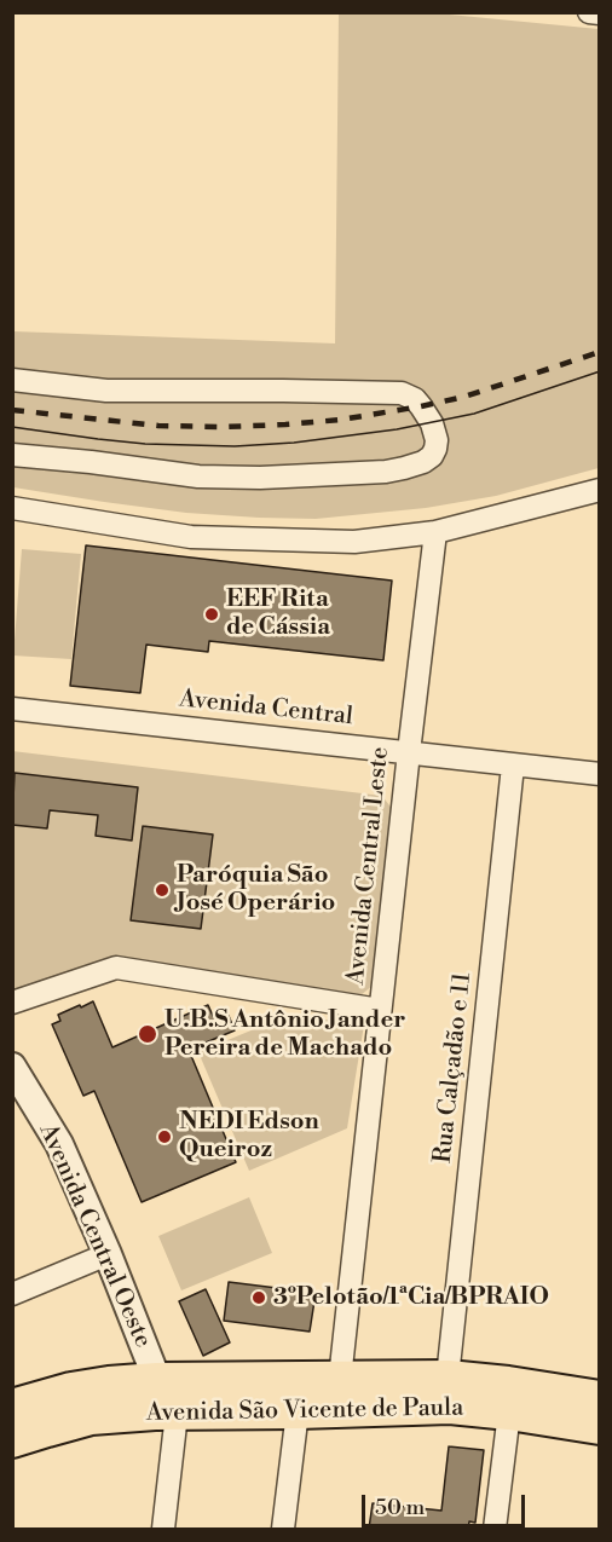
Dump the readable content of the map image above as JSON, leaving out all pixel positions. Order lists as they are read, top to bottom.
{
  "streets": {
    "main road": ["Avenida São Vicente de Paula"],
    "street": [
      "Avenida Central",
      "Avenida Central Leste",
      "Rua Calçadão e 11",
      "Avenida Central Oeste"
    ]
  },
  "crossings": [
    ["Avenida Central", "Avenida Central Leste"],
    ["Avenida Central", "Rua Calçadão e 11"],
    ["Avenida Central Leste", "Avenida São Vicente de Paula"],
    ["Rua Calçadão e 11", "Avenida São Vicente de Paula"],
    ["Avenida Central Oeste", "Avenida São Vicente de Paula"]
  ],
  "places": [
    "EEF Rita de Cássia",
    "Paróquia São José Operário",
    "U.B.S Antônio Jander Pereira de Machado",
    "NEDI Edson Queiroz",
    "3ºPelotão/1ªCia/BPRAIO"
  ],
  "scale_bar": "50 m"
}
